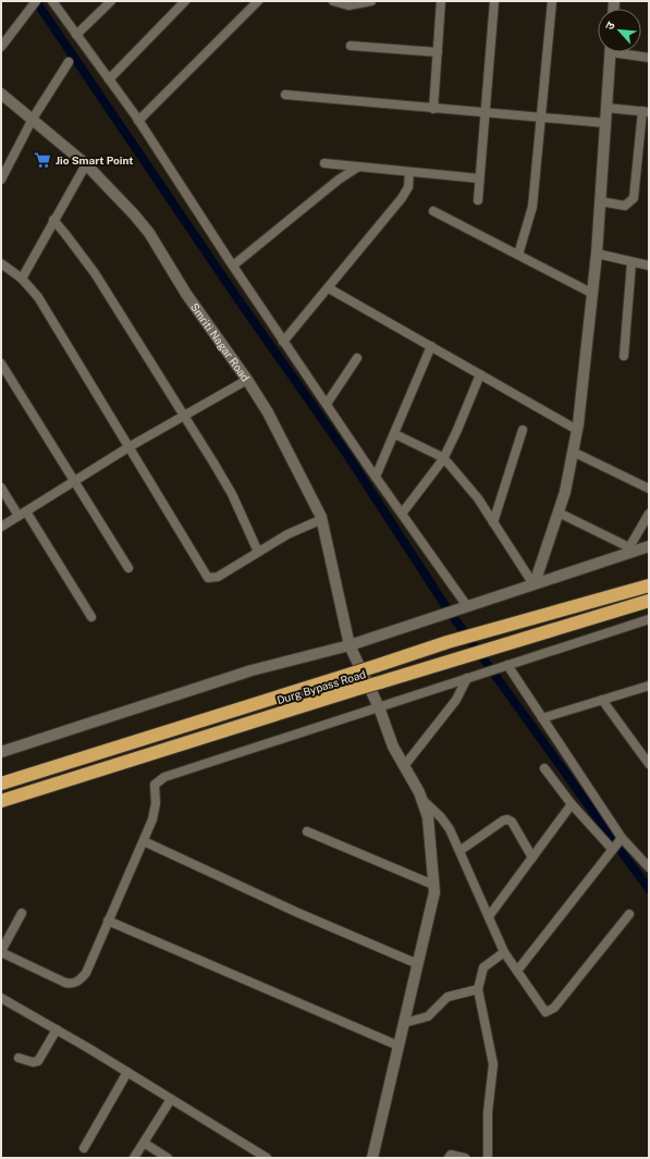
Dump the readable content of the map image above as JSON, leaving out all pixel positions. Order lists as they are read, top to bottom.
{
  "streets": {
    "highway": ["Durg Bypass Road"],
    "street": ["Smriti Nagar Road"]
  },
  "places": {
    "supermarket": ["Jio Smart Point"]
  },
  "north": "top left"
}
